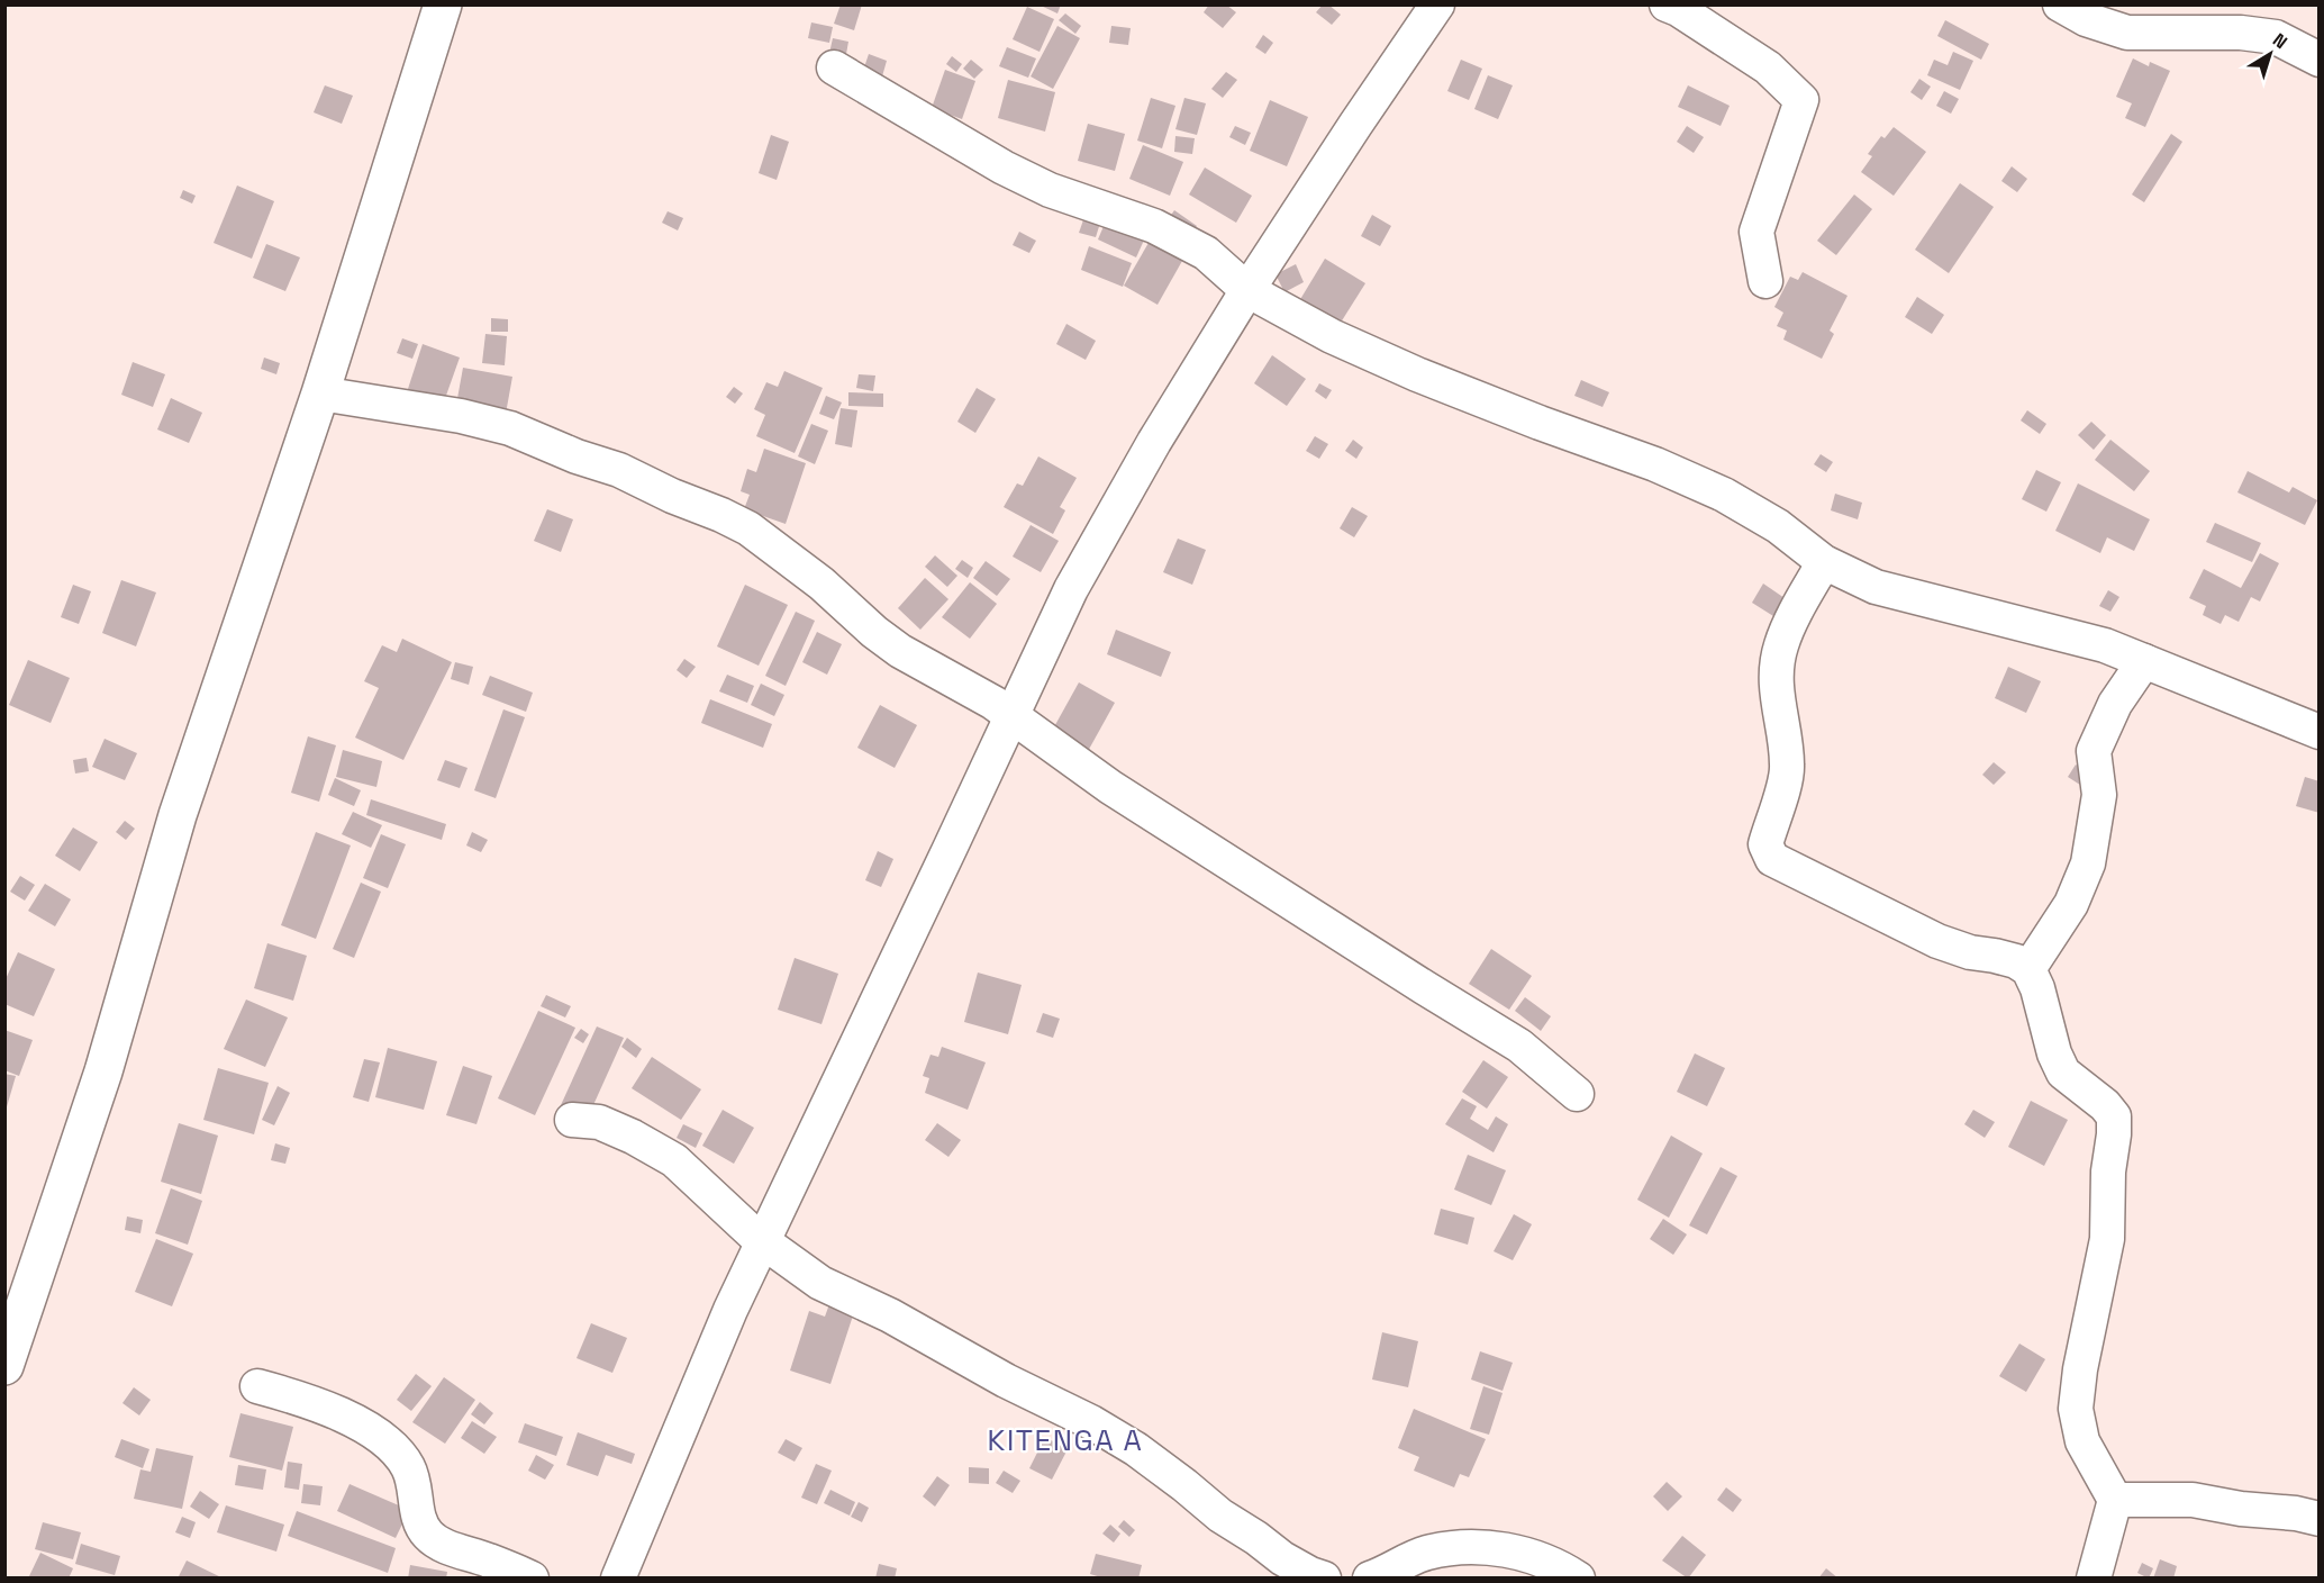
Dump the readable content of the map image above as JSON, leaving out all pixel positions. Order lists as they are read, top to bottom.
{
  "districts": ["KITENGA A"],
  "north": "top right"
}
